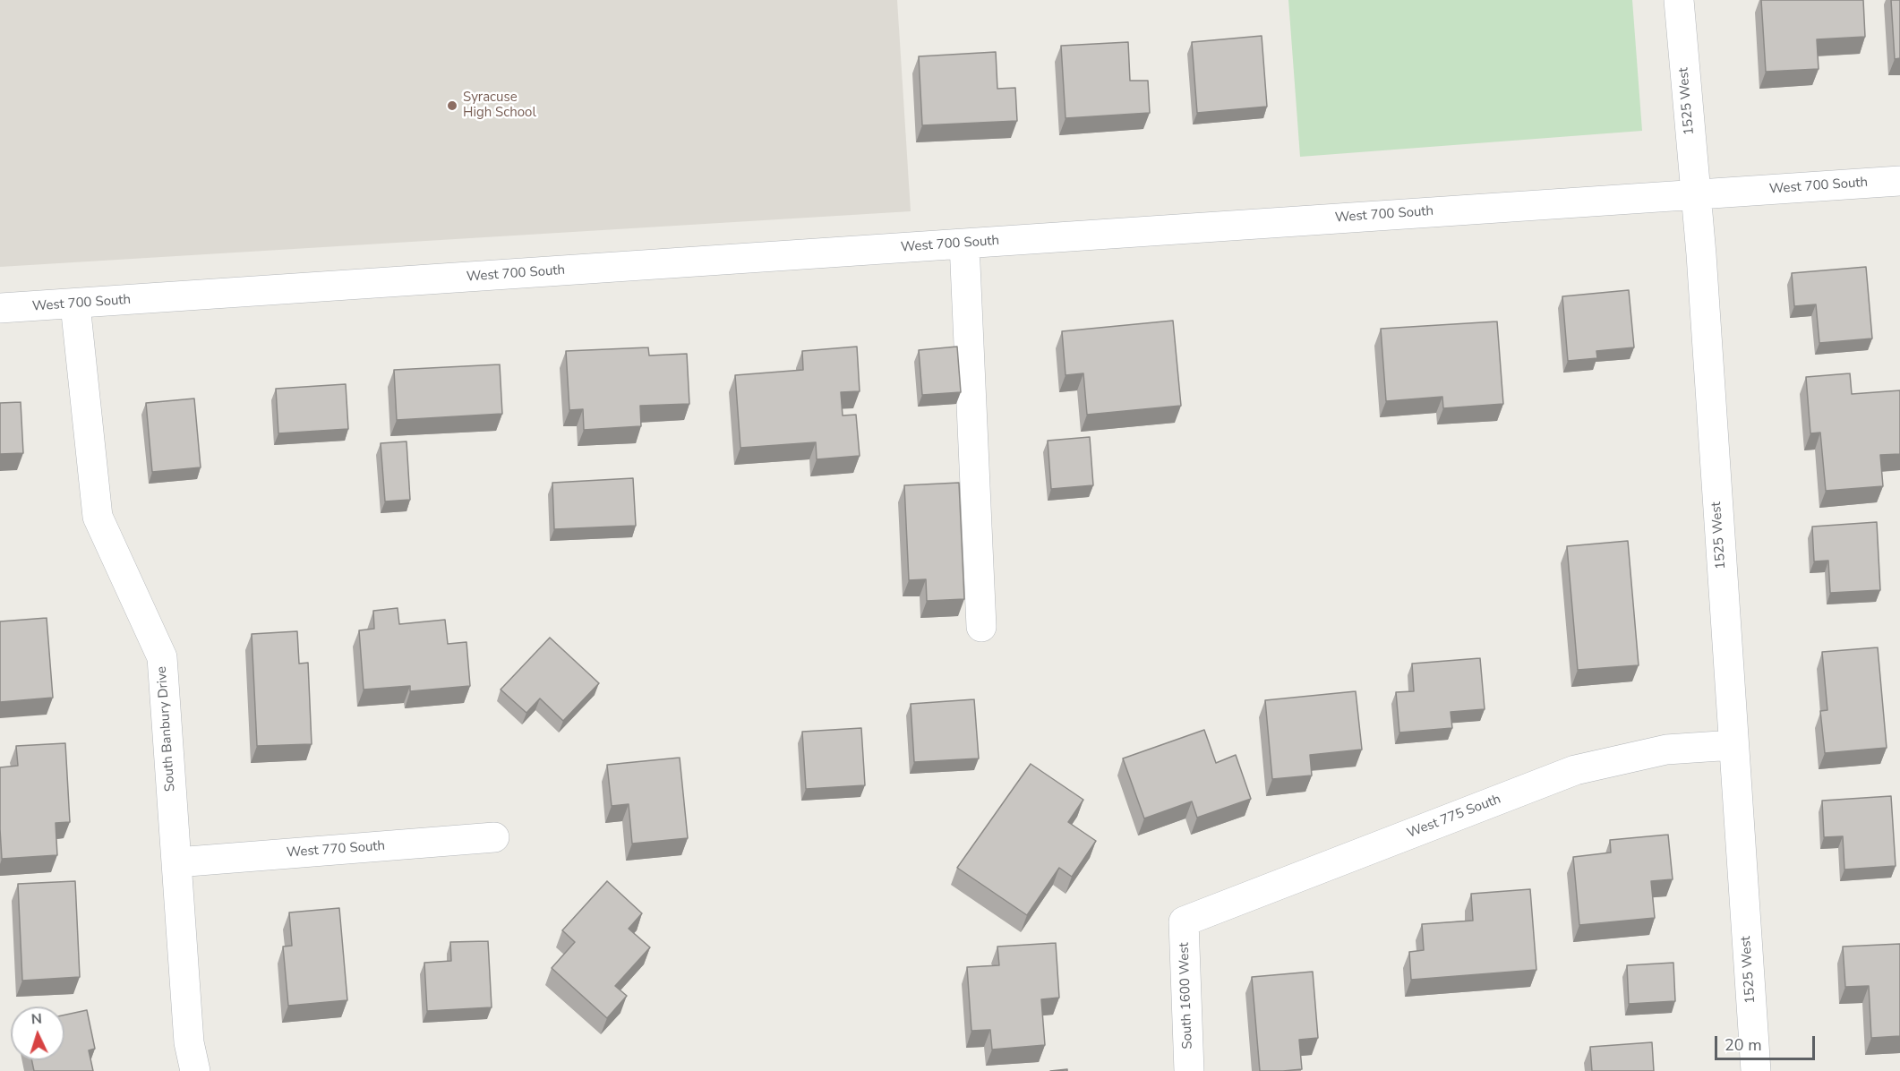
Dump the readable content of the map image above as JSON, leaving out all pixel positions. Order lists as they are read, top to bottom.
{
  "streets": {
    "street": [
      "1525 West",
      "West 700 South",
      "South Banbury Drive",
      "West 775 South",
      "West 770 South",
      "South 1600 West"
    ]
  },
  "crossings": [
    ["1525 West", "West 700 South"],
    ["1525 West", "West 775 South"],
    ["West 700 South", "South Banbury Drive"],
    ["South Banbury Drive", "West 770 South"],
    ["West 775 South", "South 1600 West"]
  ],
  "places": ["Syracuse High School"],
  "scale_bar": "20 m",
  "north": "top"
}
